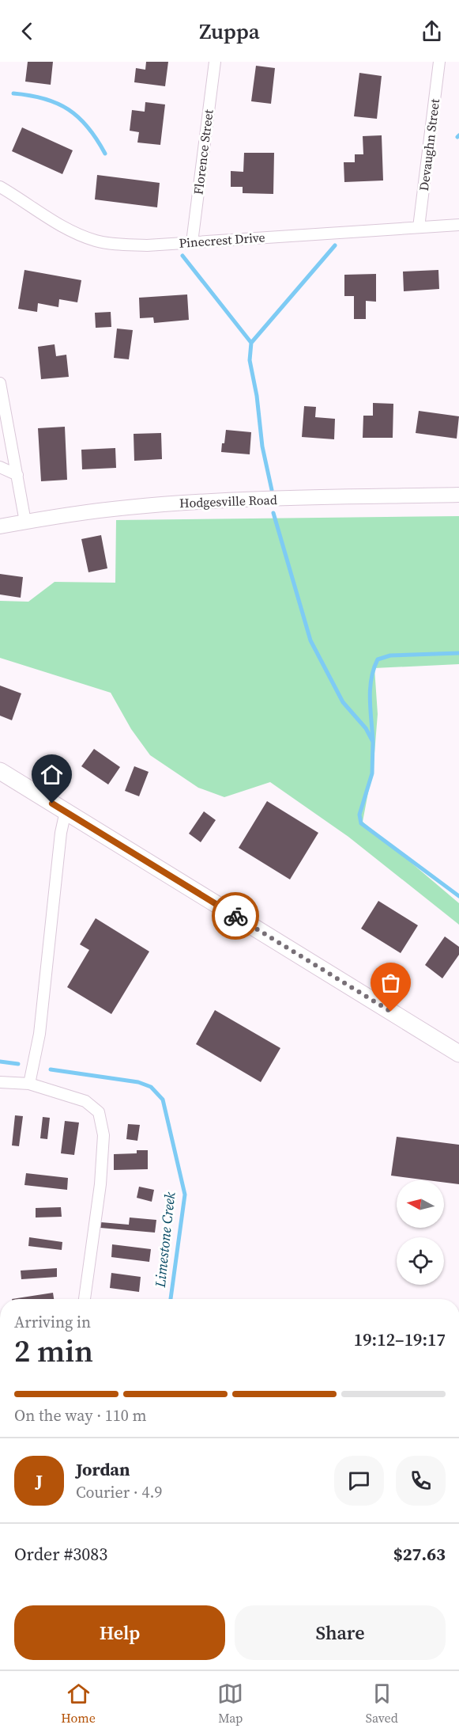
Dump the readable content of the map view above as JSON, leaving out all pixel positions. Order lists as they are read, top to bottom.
{
  "streets": {
    "street": [
      "Devaughn Street",
      "Florence Street",
      "Pinecrest Drive",
      "Hodgesville Road"
    ]
  },
  "crossings": [
    ["Devaughn Street", "Pinecrest Drive"],
    ["Florence Street", "Pinecrest Drive"]
  ],
  "water": ["Limestone Creek"],
  "north": "left",
  "page": {
    "header": "Zuppa",
    "heading": ["2 min", "Arriving in", "19:12–19:17"],
    "panel": [
      "Jordan",
      "Courier · 4.9",
      "Order #3083",
      "$27.63"
    ],
    "bar": "On the way · 110 m",
    "round": "J",
    "buttons": ["Help", "Share"],
    "tabs": ["Home", "Map", "Saved"]
  }
}
